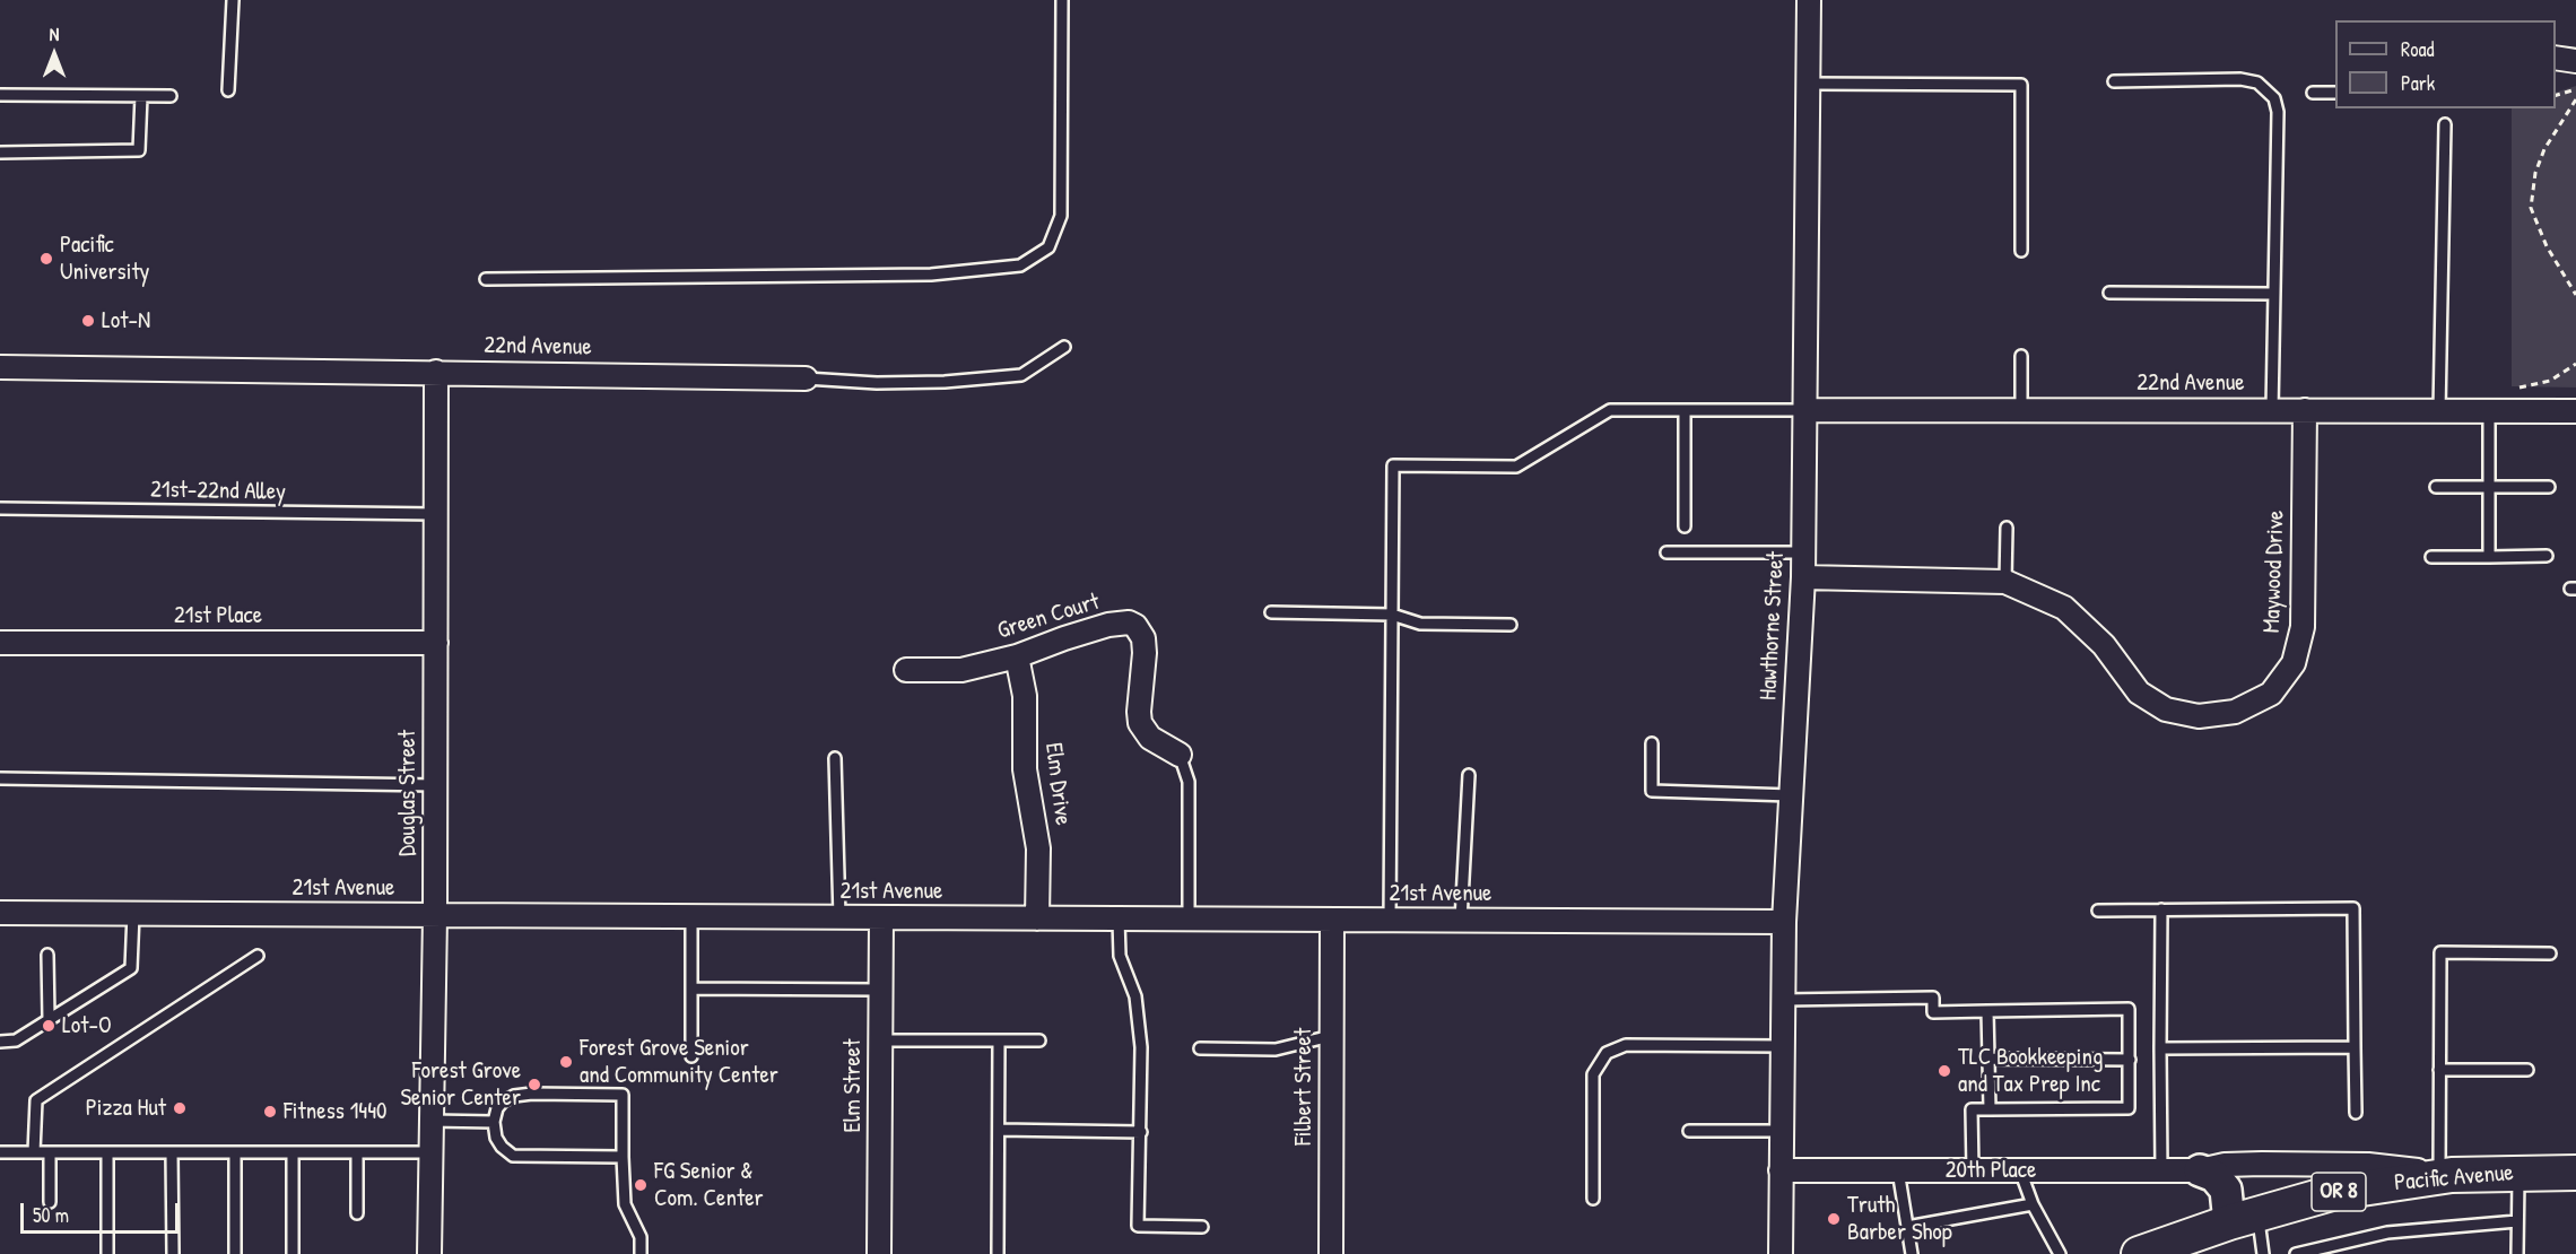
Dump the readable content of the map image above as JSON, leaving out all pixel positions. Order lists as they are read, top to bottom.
{
  "streets": {
    "main road": ["Pacific Avenue", "OR 8"],
    "street": [
      "22nd Avenue",
      "Maywood Drive",
      "21st Place",
      "Green Court",
      "Hawthorne Street",
      "Elm Drive",
      "Douglas Street",
      "21st Avenue",
      "Elm Street",
      "Filbert Street",
      "20th Place"
    ],
    "lane": ["21st-22nd Alley"]
  },
  "crossings": [
    ["22nd Avenue", "Maywood Drive"],
    ["22nd Avenue", "Hawthorne Street"],
    ["22nd Avenue", "Douglas Street"],
    ["21st-22nd Alley", "Douglas Street"],
    ["Maywood Drive", "Hawthorne Street"],
    ["21st Place", "Douglas Street"],
    ["Green Court", "Elm Drive"],
    ["Hawthorne Street", "21st Avenue"],
    ["Hawthorne Street", "20th Place"],
    ["Elm Drive", "21st Avenue"],
    ["Douglas Street", "21st Avenue"],
    ["21st Avenue", "Elm Street"],
    ["21st Avenue", "Filbert Street"],
    ["20th Place", "Pacific Avenue"]
  ],
  "places": [
    "Pacific University",
    "Lot-N",
    "Lot-O",
    "Forest Grove Senior and Community Center",
    "TLC Bookkeeping and Tax Prep Inc",
    "Forest Grove Senior Center",
    "Pizza Hut",
    "Fitness 1440",
    "FG Senior & Com. Center",
    "Truth Barber Shop"
  ],
  "legend": ["Road", "Park"],
  "scale_bar": "50 m",
  "north": "top"
}
